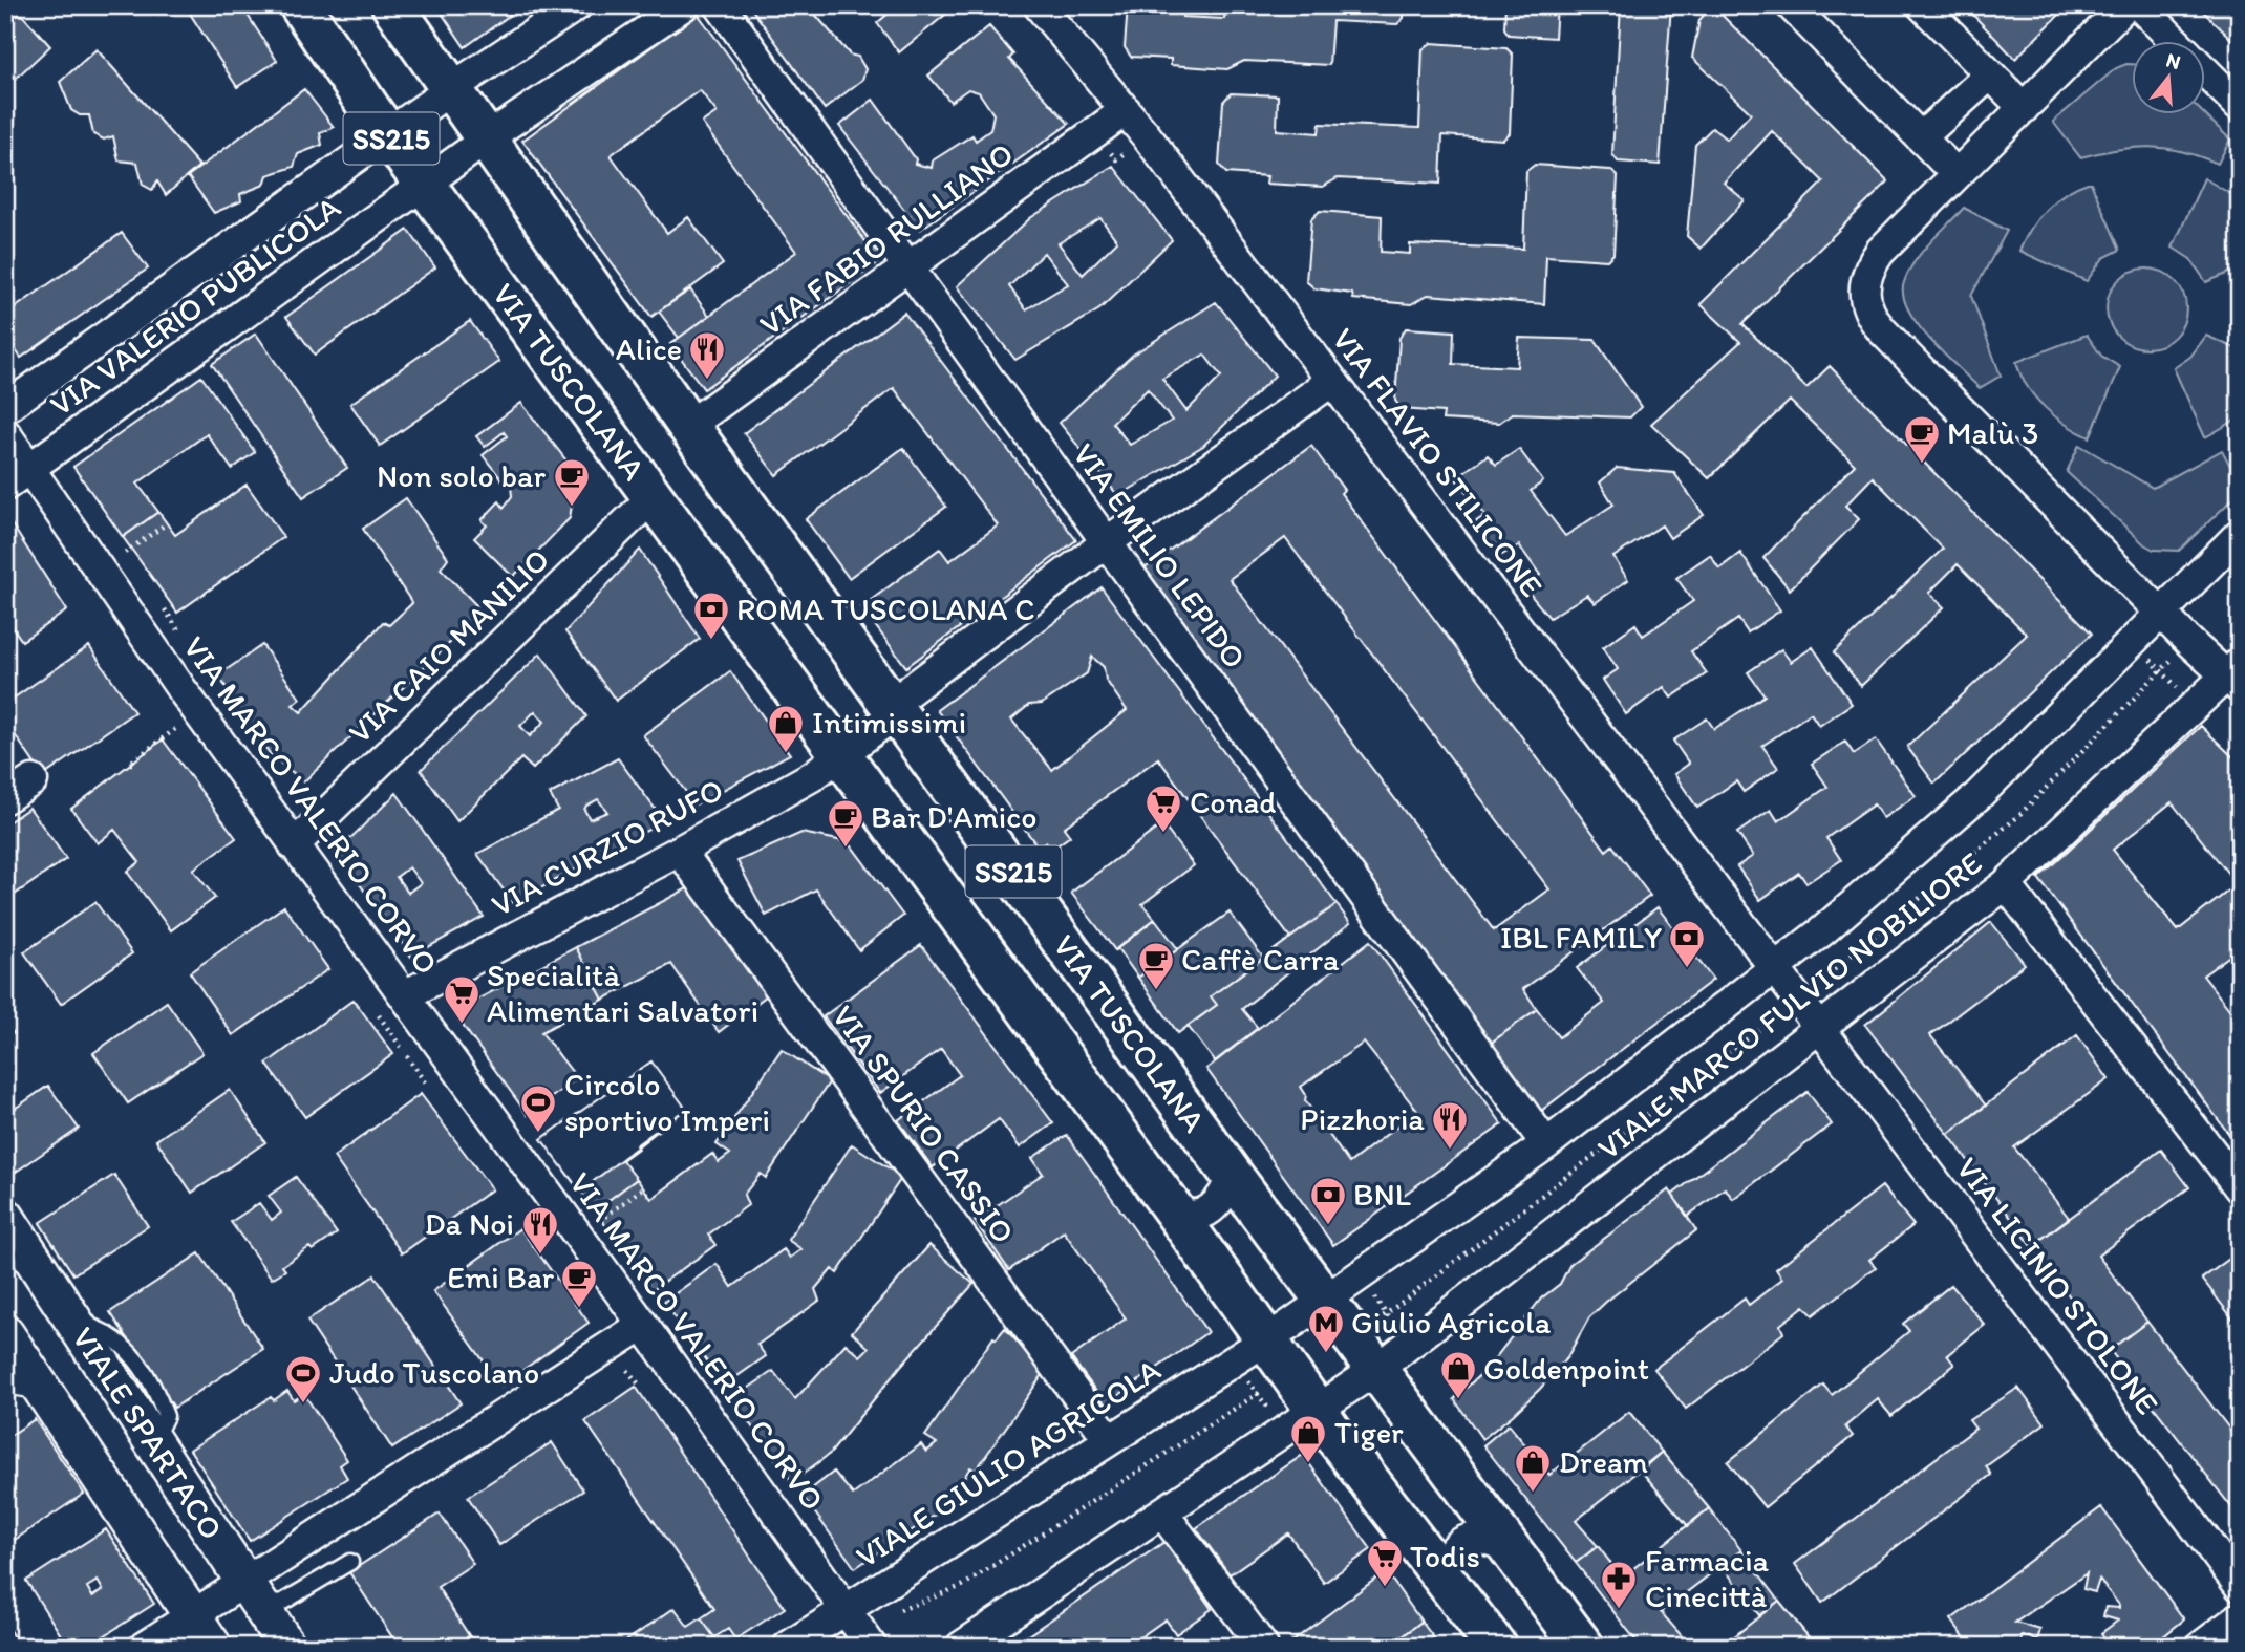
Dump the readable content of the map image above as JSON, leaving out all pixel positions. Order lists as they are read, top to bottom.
{
  "streets": {
    "main road": ["SS215", "VIA TUSCOLANA"],
    "street": [
      "VIA FABIO RULLIANO",
      "VIA VALERIO PUBLICOLA",
      "VIA FLAVIO STILICONE",
      "VIA EMILIO LEPIDO",
      "VIA CAIO MANILIO",
      "VIA MARCO VALERIO CORVO",
      "VIA CURZIO RUFO",
      "VIALE MARCO FULVIO NOBILIORE",
      "VIA SPURIO CASSIO",
      "VIA LICINIO STOLONE",
      "VIALE SPARTACO",
      "VIALE GIULIO AGRICOLA"
    ]
  },
  "crossings": [
    ["VIA FABIO RULLIANO", "VIA TUSCOLANA"],
    ["VIA FABIO RULLIANO", "VIA FLAVIO STILICONE"],
    ["VIA FABIO RULLIANO", "VIA EMILIO LEPIDO"],
    ["VIA VALERIO PUBLICOLA", "VIA TUSCOLANA"],
    ["VIA VALERIO PUBLICOLA", "VIA MARCO VALERIO CORVO"],
    ["VIA TUSCOLANA", "VIA CAIO MANILIO"],
    ["VIA TUSCOLANA", "VIA CURZIO RUFO"],
    ["VIA TUSCOLANA", "VIALE MARCO FULVIO NOBILIORE"],
    ["VIA TUSCOLANA", "VIALE GIULIO AGRICOLA"],
    ["VIA FLAVIO STILICONE", "VIALE MARCO FULVIO NOBILIORE"],
    ["VIA FLAVIO STILICONE", "VIA LICINIO STOLONE"],
    ["VIA EMILIO LEPIDO", "VIALE MARCO FULVIO NOBILIORE"],
    ["VIA CAIO MANILIO", "VIA MARCO VALERIO CORVO"],
    ["VIA MARCO VALERIO CORVO", "VIA CURZIO RUFO"],
    ["VIA MARCO VALERIO CORVO", "VIALE GIULIO AGRICOLA"],
    ["VIA CURZIO RUFO", "VIA SPURIO CASSIO"],
    ["VIALE MARCO FULVIO NOBILIORE", "VIA LICINIO STOLONE"],
    ["VIA SPURIO CASSIO", "VIALE GIULIO AGRICOLA"]
  ],
  "places": {
    "restaurant": ["Alice", "Pizzhoria", "Da Noi"],
    "cafe": [
      "Malù 3",
      "Non solo bar",
      "Bar D'Amico",
      "Caffè Carra",
      "Emi Bar"
    ],
    "bank": ["ROMA TUSCOLANA C", "IBL FAMILY", "BNL"],
    "shop": [
      "Intimissimi",
      "Goldenpoint",
      "Tiger",
      "Dream"
    ],
    "supermarket": ["Conad", "Specialità Alimentari Salvatori", "Todis"],
    "sports": ["Circolo sportivo Imperi", "Judo Tuscolano"],
    "metro station": ["Giulio Agricola"],
    "pharmacy": ["Farmacia Cinecittà"]
  },
  "north": "top"
}
